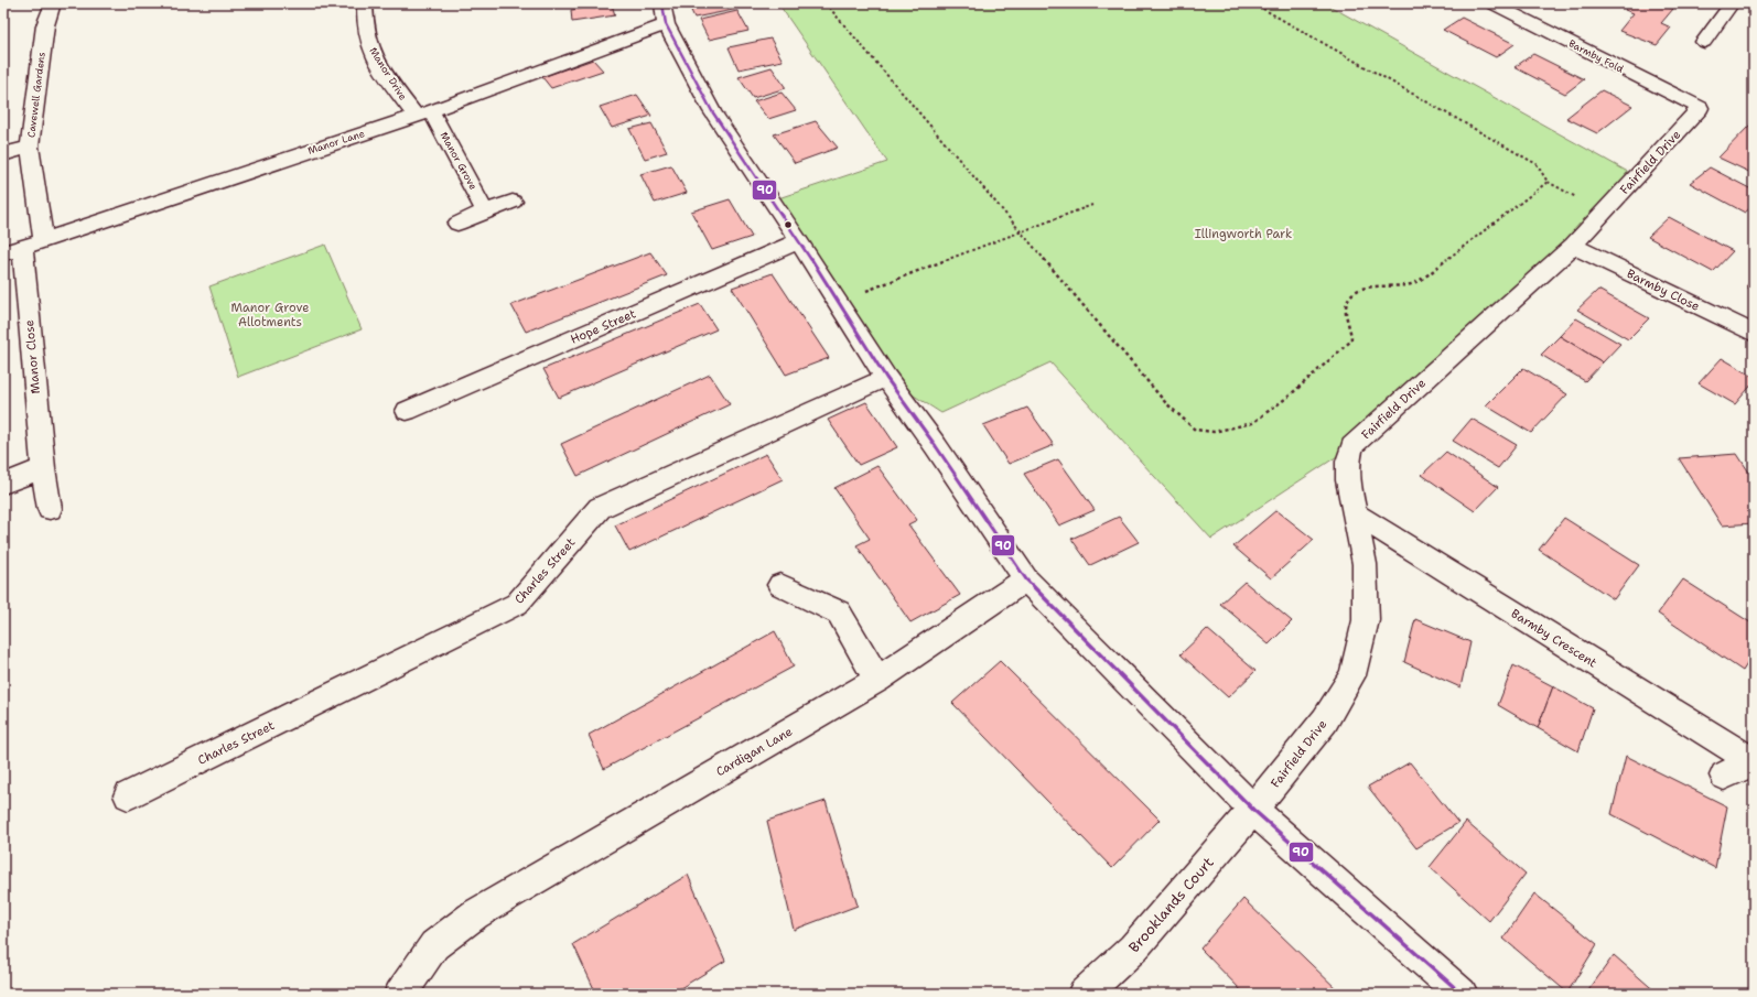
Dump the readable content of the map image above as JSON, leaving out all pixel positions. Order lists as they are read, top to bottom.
{
  "streets": {
    "street": [
      "Barmby Fold",
      "Manor Drive",
      "Cavewell Gardens",
      "Manor Lane",
      "Manor Grove",
      "Fairfield Drive",
      "Barmby Close",
      "Hope Street",
      "Manor Close",
      "Charles Street",
      "Barmby Crescent",
      "Cardigan Lane",
      "Brooklands Court"
    ]
  },
  "crossings": [
    ["Barmby Fold", "Fairfield Drive"],
    ["Manor Drive", "Manor Lane"],
    ["Manor Drive", "Manor Grove"],
    ["Cavewell Gardens", "Manor Lane"],
    ["Manor Lane", "Manor Grove"],
    ["Manor Lane", "Manor Close"],
    ["Fairfield Drive", "Barmby Close"],
    ["Fairfield Drive", "Barmby Crescent"],
    ["Fairfield Drive", "Brooklands Court"]
  ],
  "parks": ["Illingworth Park", "Manor Grove Allotments"],
  "lines": ["transit line 90"]
}
